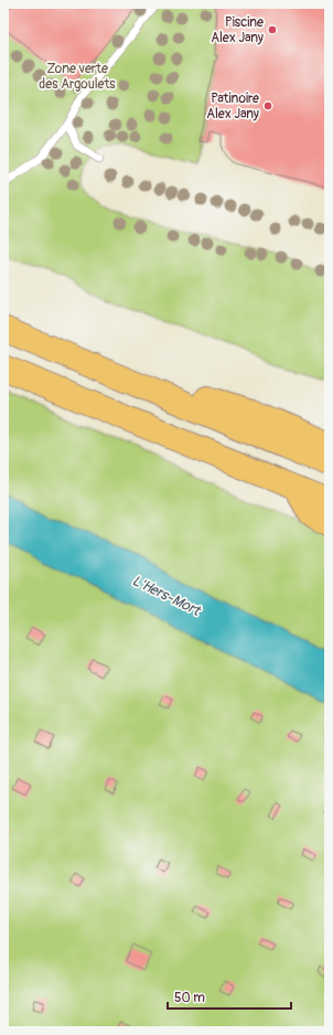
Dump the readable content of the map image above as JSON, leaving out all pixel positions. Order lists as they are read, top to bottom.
{
  "water": ["L'Hers-Mort"],
  "parks": ["Zone verte des Argoulets"],
  "places": ["Piscine Alex Jany", "Patinoire Alex Jany"],
  "scale_bar": "50 m"
}
